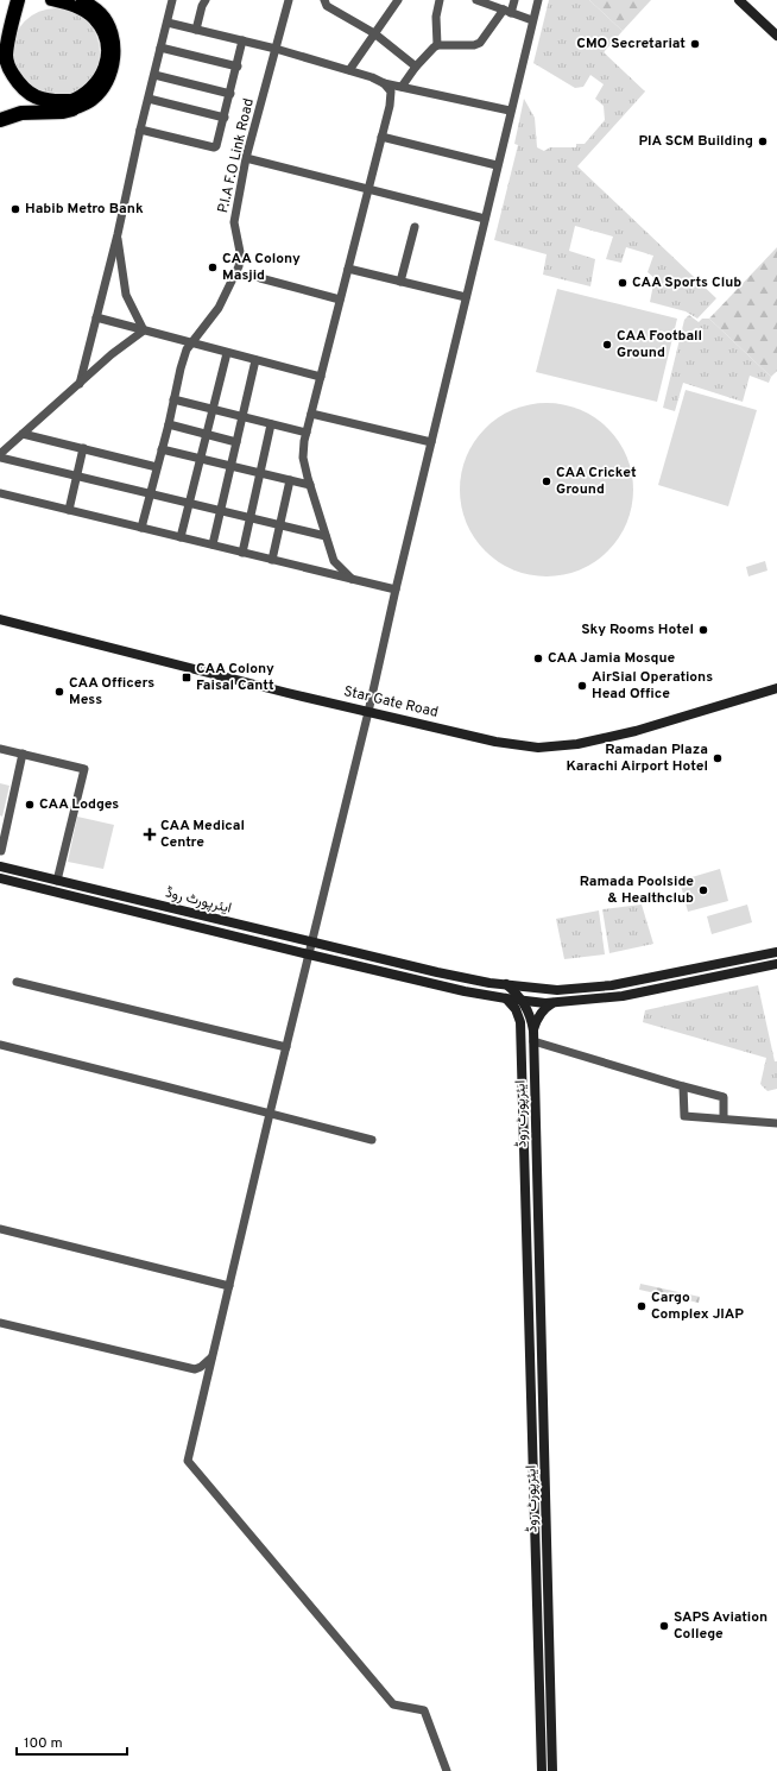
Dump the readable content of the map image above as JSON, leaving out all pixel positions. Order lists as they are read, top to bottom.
{
  "streets": {
    "main road": ["Star Gate Road", "ایئرپورٹ روڈ"],
    "street": ["P.I.A F.O Link Road"]
  },
  "places": {
    "other": [
      "CMO Secretariat",
      "PIA SCM Building",
      "Habib Metro Bank",
      "CAA Colony Masjid",
      "CAA Sports Club",
      "CAA Football Ground",
      "CAA Cricket Ground",
      "Sky Rooms Hotel",
      "CAA Jamia Mosque",
      "AirSial Operations Head Office",
      "CAA Officers Mess",
      "Ramadan Plaza Karachi Airport Hotel",
      "CAA Lodges",
      "Ramada Poolside & Healthclub",
      "Cargo Complex JIAP",
      "SAPS Aviation College"
    ],
    "transit": ["CAA Colony Faisal Cantt"],
    "health": ["CAA Medical Centre"]
  },
  "scale_bar": "100 m"
}
